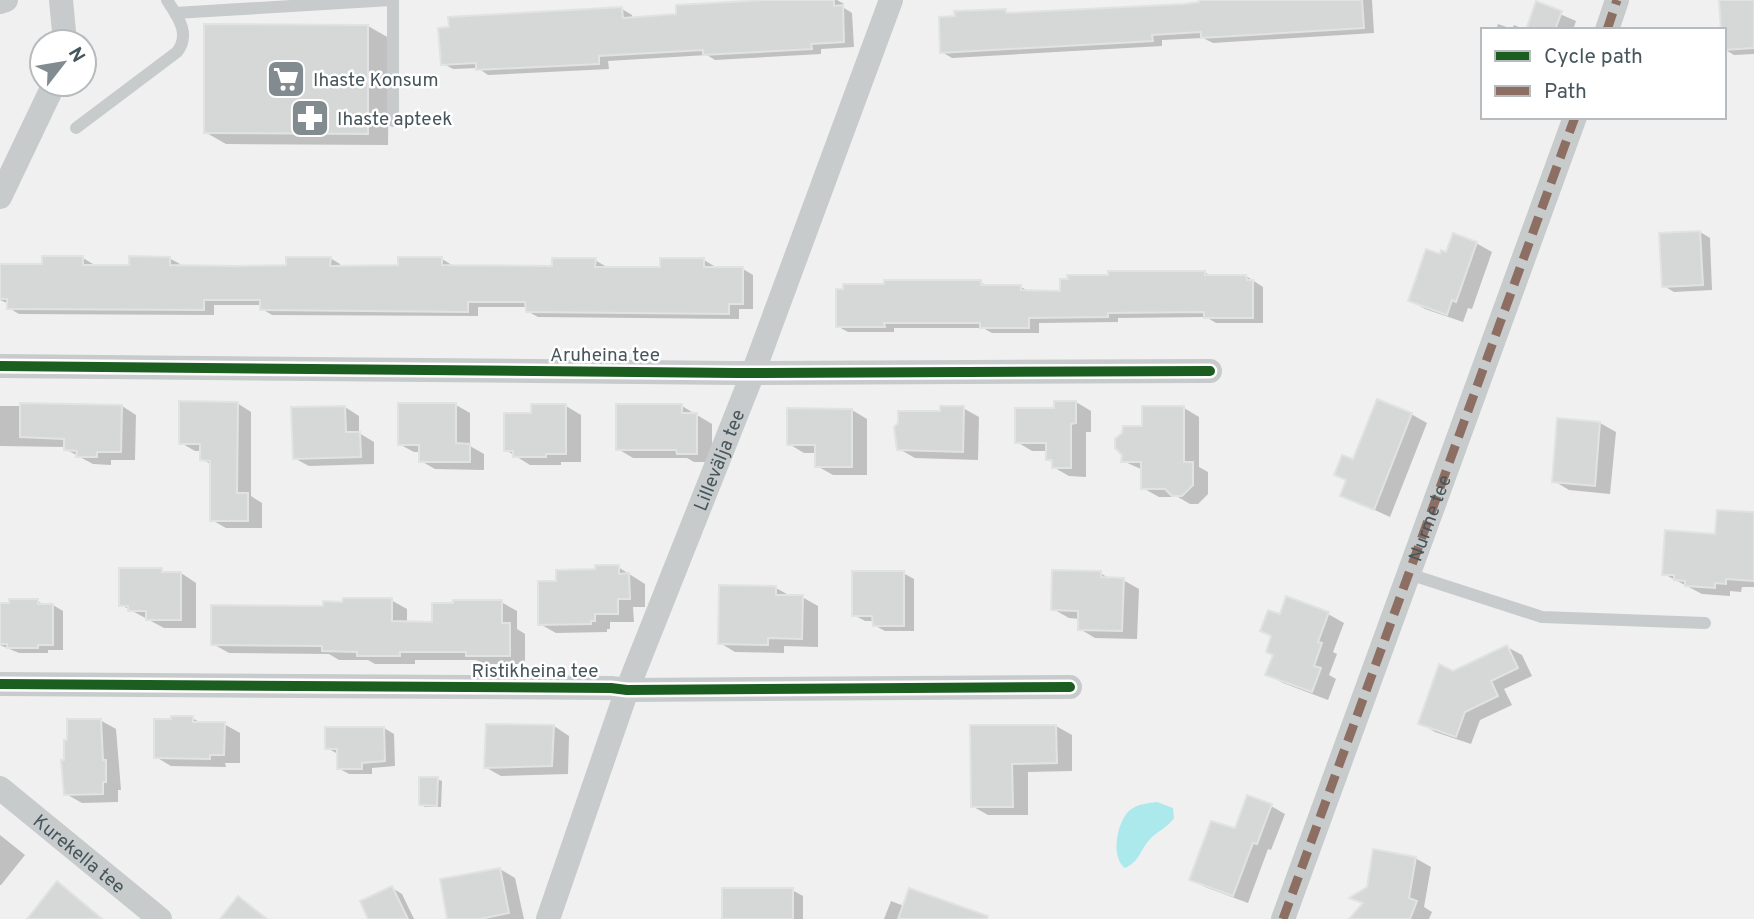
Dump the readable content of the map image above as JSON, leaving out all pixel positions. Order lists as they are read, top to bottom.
{
  "streets": {
    "street": [
      "Aruheina tee",
      "Lillevälja tee",
      "Nurme tee",
      "Ristikheina tee",
      "Kurekella tee"
    ]
  },
  "crossings": [
    ["Aruheina tee", "Lillevälja tee"],
    ["Lillevälja tee", "Ristikheina tee"]
  ],
  "places": {
    "supermarket": ["Ihaste Konsum"],
    "pharmacy": ["Ihaste apteek"]
  },
  "legend": ["Cycle path", "Path"],
  "north": "top right"
}
